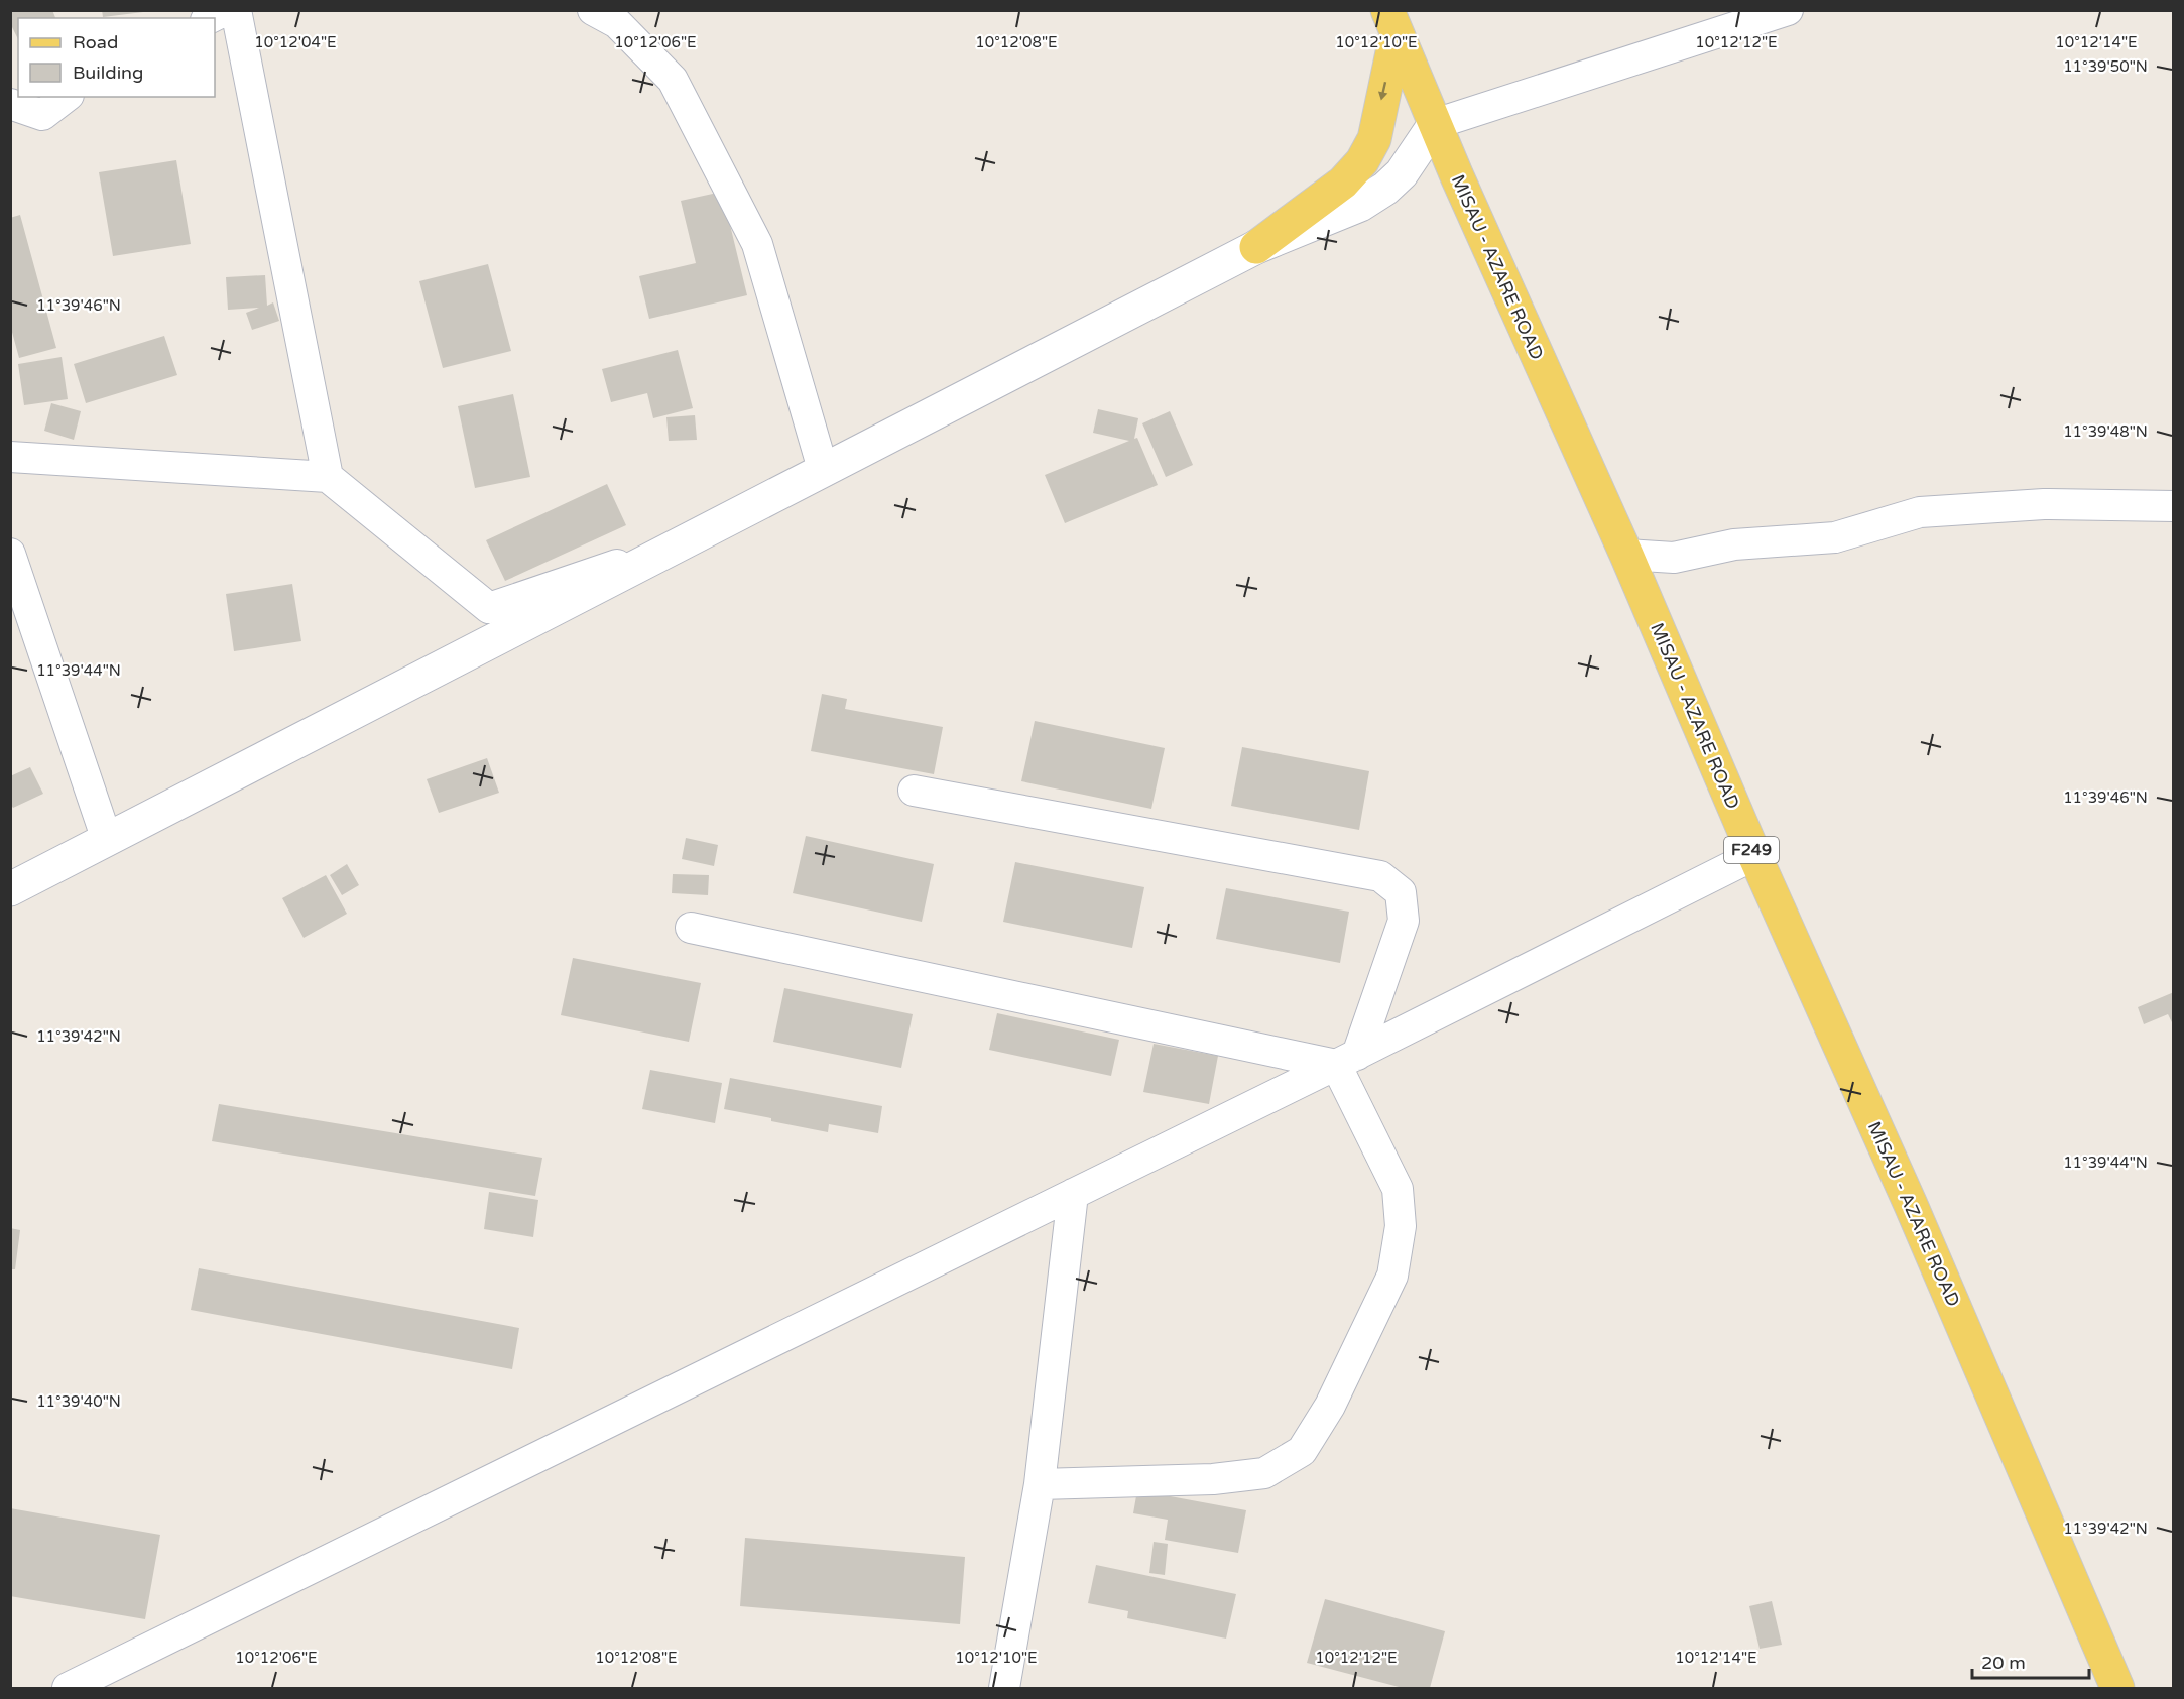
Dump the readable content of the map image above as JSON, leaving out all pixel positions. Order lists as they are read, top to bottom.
{
  "streets": {
    "main road": ["MISAU - AZARE ROAD", "F249"]
  },
  "legend": ["Road", "Building"],
  "scale_bar": "20 m",
  "coordinates": [
    "10°12'10\"E",
    "10°12'12\"E",
    "10°12'14\"E",
    "10°12'04\"E",
    "10°12'06\"E",
    "10°12'08\"E",
    "11°39'50\"N",
    "11°39'46\"N",
    "11°39'48\"N",
    "11°39'44\"N",
    "11°39'42\"N",
    "11°39'40\"N"
  ]
}
